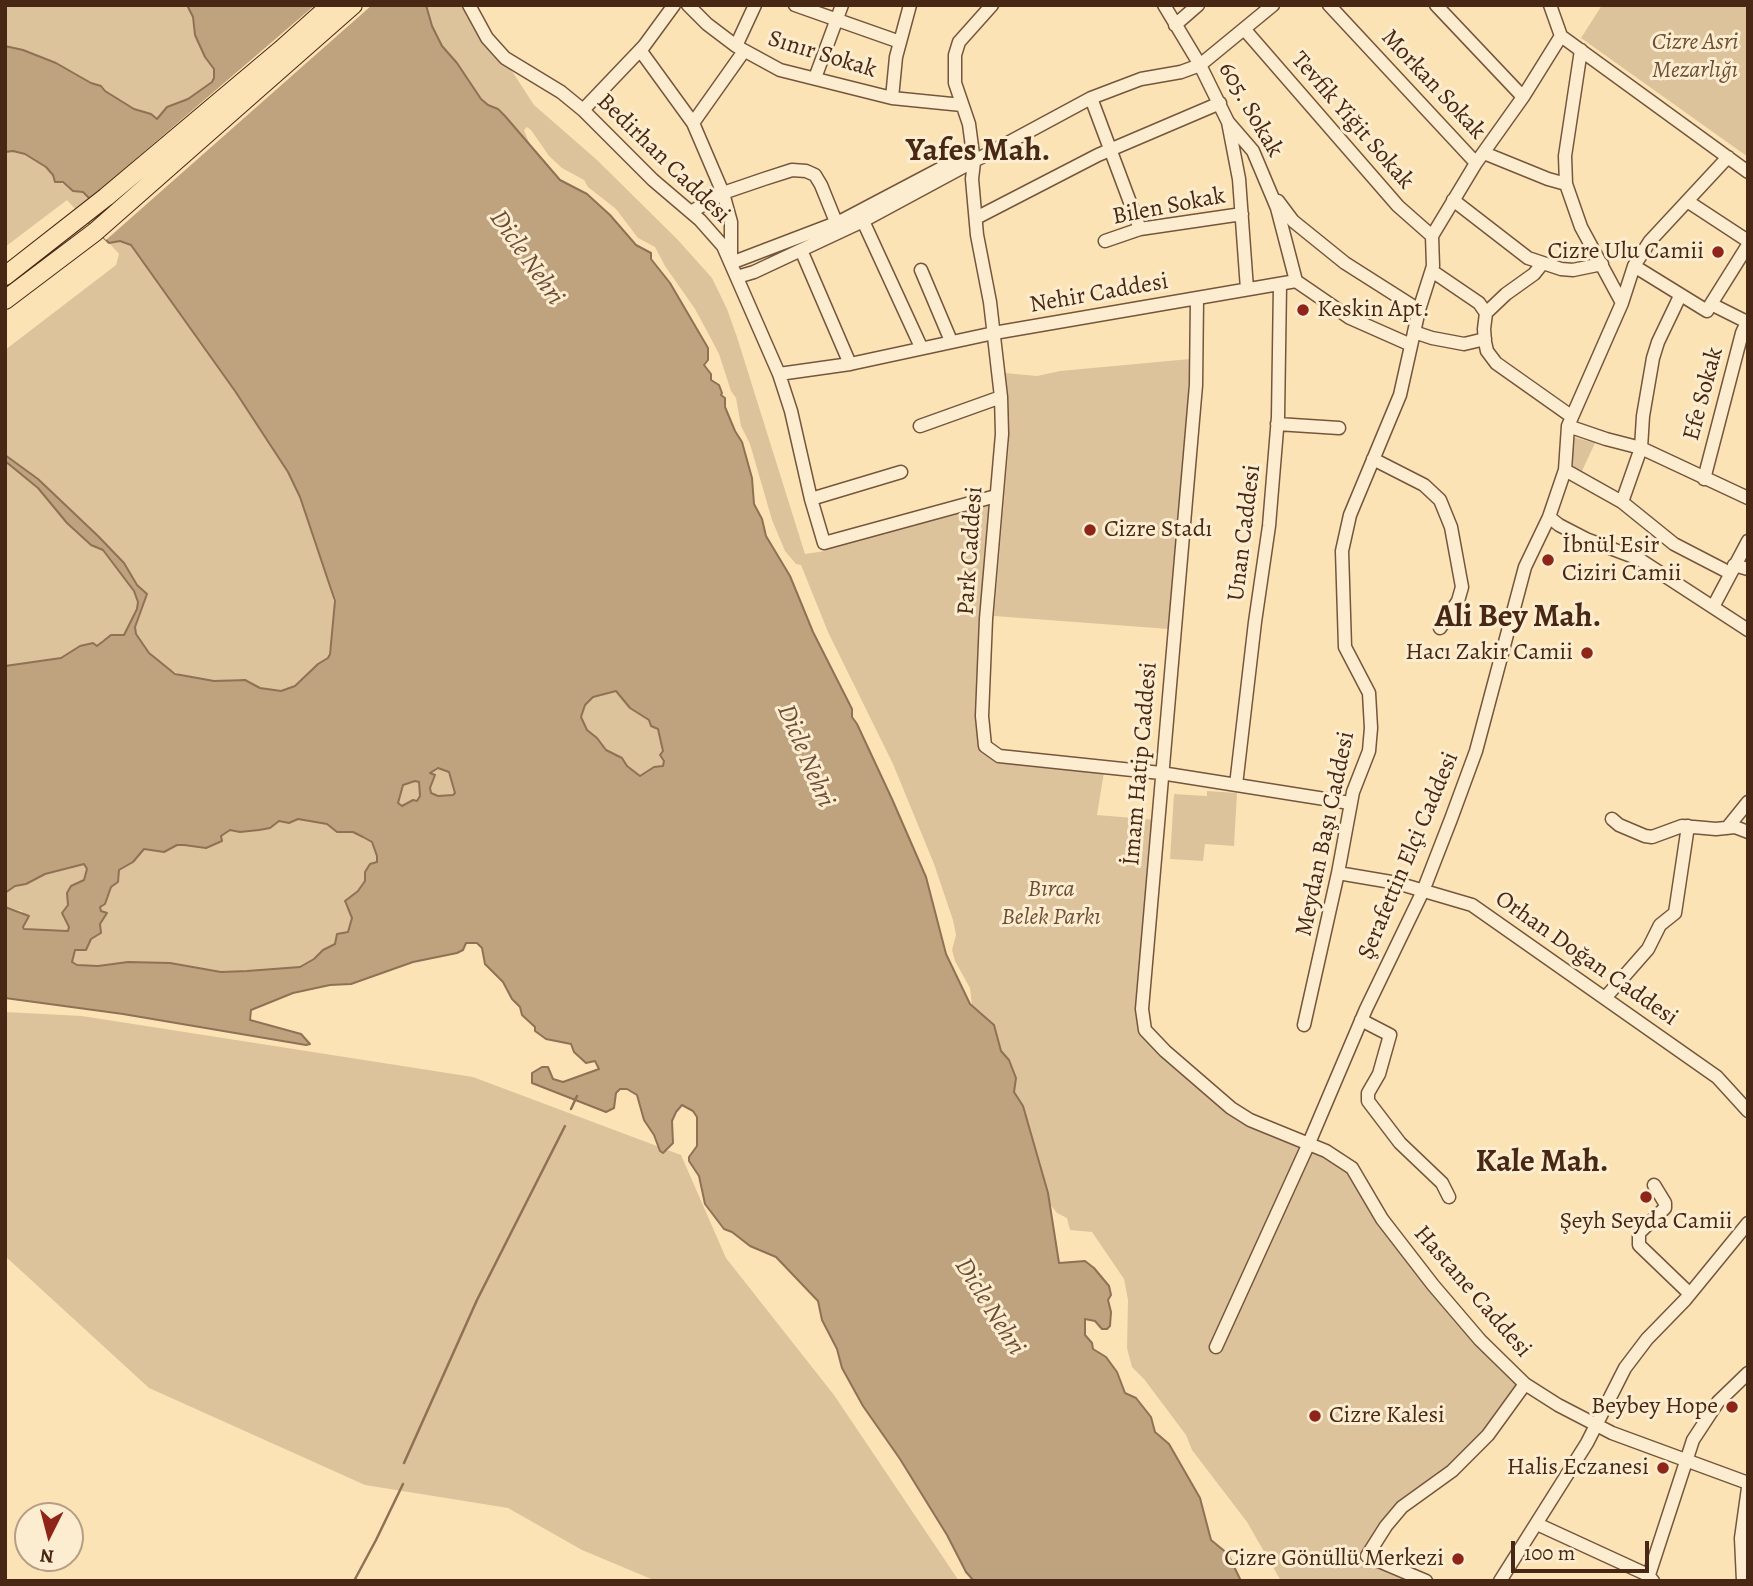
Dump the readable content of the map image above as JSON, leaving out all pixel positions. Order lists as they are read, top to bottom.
{
  "streets": {
    "street": [
      "Sınır Sokak",
      "Morkan Sokak",
      "605. Sokak",
      "Tevfik Yiğit Sokak",
      "Bedirhan Caddesi",
      "Bilen Sokak",
      "Nehir Caddesi",
      "Efe Sokak",
      "Unan Caddesi",
      "Park Caddesi",
      "İmam Hatip Caddesi",
      "Meydan Başı Caddesi",
      "Şerafettin Elçi Caddesi",
      "Orhan Doğan Caddesi",
      "Hastane Caddesi"
    ]
  },
  "crossings": [
    ["Sınır Sokak", "Park Caddesi"],
    ["605. Sokak", "Nehir Caddesi"],
    ["Tevfik Yiğit Sokak", "Meydan Başı Caddesi"],
    ["Bedirhan Caddesi", "Nehir Caddesi"],
    ["Bedirhan Caddesi", "Park Caddesi"],
    ["Nehir Caddesi", "Unan Caddesi"],
    ["Nehir Caddesi", "Park Caddesi"],
    ["Nehir Caddesi", "İmam Hatip Caddesi"],
    ["Unan Caddesi", "Park Caddesi"],
    ["Park Caddesi", "İmam Hatip Caddesi"],
    ["Park Caddesi", "Meydan Başı Caddesi"],
    ["İmam Hatip Caddesi", "Şerafettin Elçi Caddesi"],
    ["İmam Hatip Caddesi", "Hastane Caddesi"],
    ["Meydan Başı Caddesi", "Orhan Doğan Caddesi"],
    ["Şerafettin Elçi Caddesi", "Orhan Doğan Caddesi"],
    ["Şerafettin Elçi Caddesi", "Hastane Caddesi"]
  ],
  "districts": ["Yafes Mah.", "Ali Bey Mah.", "Kale Mah."],
  "water": ["Dicle Nehri"],
  "parks": ["Cizre Asri Mezarlığı", "Bırca Belek Parkı"],
  "places": [
    "Cizre Ulu Camii",
    "Keskin Apt.",
    "Cizre Stadı",
    "İbnül Esir Ciziri Camii",
    "Hacı Zakir Camii",
    "Şeyh Seyda Camii",
    "Beybey Hope",
    "Cizre Kalesi",
    "Halis Eczanesi",
    "Cizre Gönüllü Merkezi"
  ],
  "scale_bar": "100 m",
  "north": "bottom"
}
